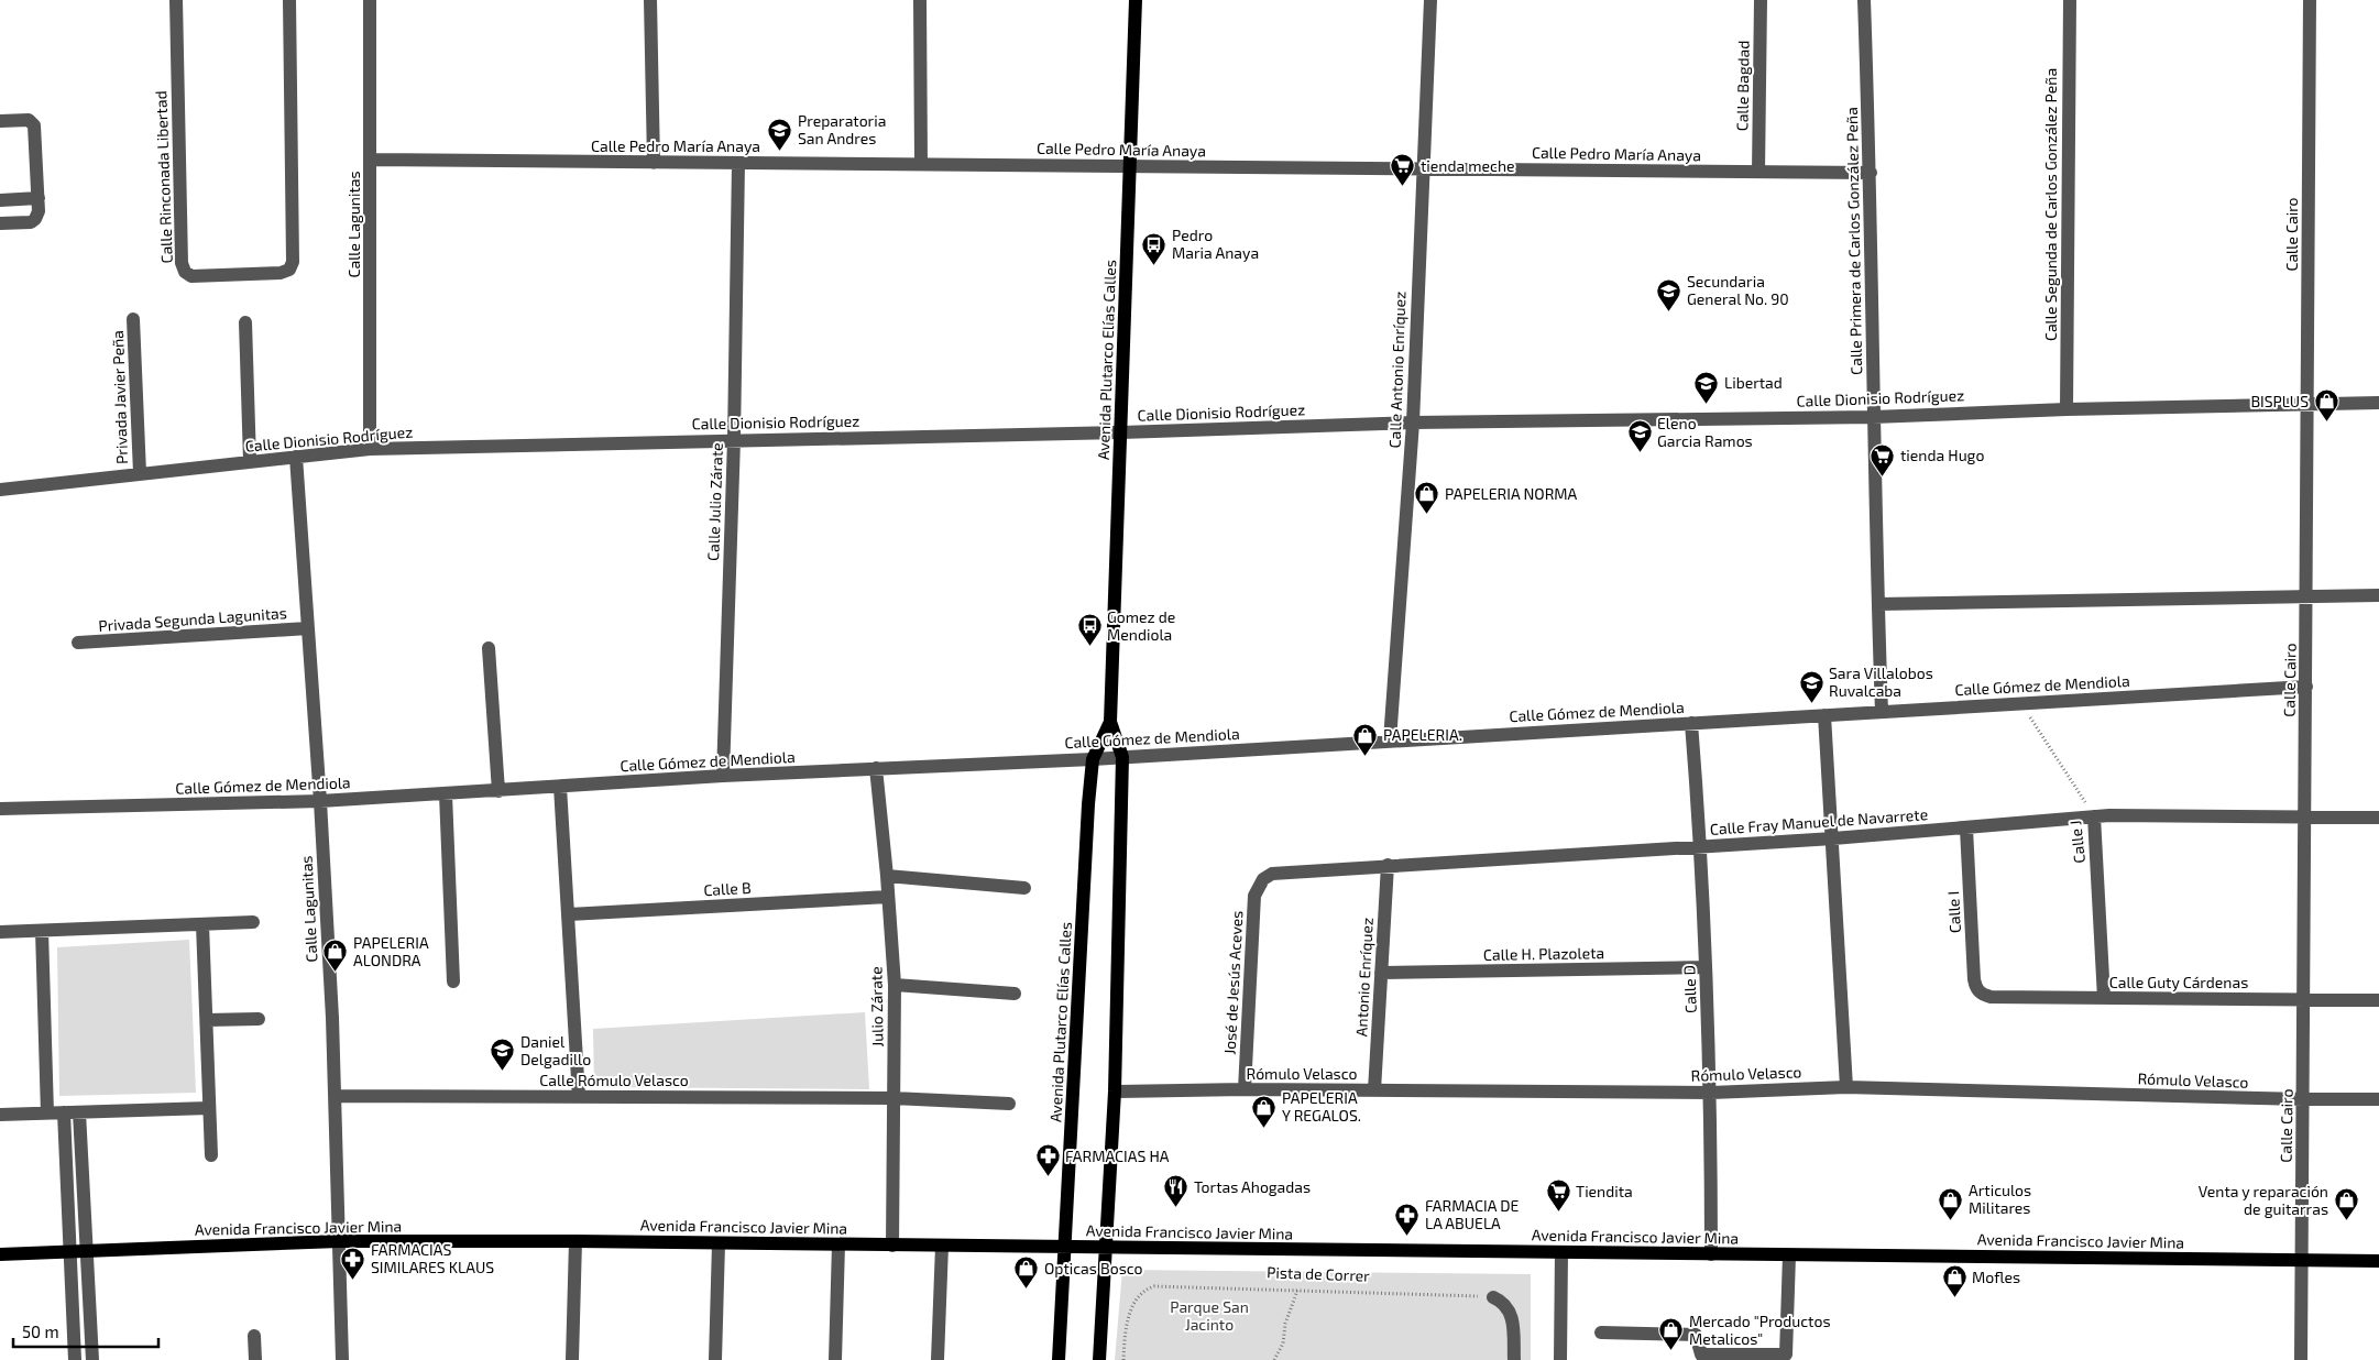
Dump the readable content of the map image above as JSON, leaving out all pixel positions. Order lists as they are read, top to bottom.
{
  "streets": {
    "main road": ["Avenida Plutarco Elías Calles", "Avenida Francisco Javier Mina"],
    "street": [
      "Calle Bagdad",
      "Calle Pedro María Anaya",
      "Calle Rinconada Libertad",
      "Calle Segunda de Carlos González Peña",
      "Calle Lagunitas",
      "Calle Cairo",
      "Calle Primera de Carlos González Peña",
      "Calle Antonio Enríquez",
      "Privada Javier Peña",
      "Calle Dionisio Rodríguez",
      "Calle Julio Zárate",
      "Privada Segunda Lagunitas",
      "Calle Gómez de Mendiola",
      "Calle Fray Manuel de Navarrete",
      "Calle J",
      "Calle B",
      "Calle I",
      "Calle H. Plazoleta",
      "Antonio Enríquez",
      "José de Jesús Aceves",
      "Calle Guty Cárdenas",
      "Calle D",
      "Julio Zárate",
      "Rómulo Velasco",
      "Calle Rómulo Velasco"
    ],
    "path": ["Pista de Correr"]
  },
  "crossings": [
    ["Calle Bagdad", "Calle Pedro María Anaya"],
    ["Calle Pedro María Anaya", "Calle Lagunitas"],
    ["Calle Pedro María Anaya", "Calle Primera de Carlos González Peña"],
    ["Calle Pedro María Anaya", "Avenida Plutarco Elías Calles"],
    ["Calle Pedro María Anaya", "Calle Antonio Enríquez"],
    ["Calle Pedro María Anaya", "Calle Julio Zárate"],
    ["Calle Segunda de Carlos González Peña", "Calle Dionisio Rodríguez"],
    ["Calle Lagunitas", "Calle Dionisio Rodríguez"],
    ["Calle Lagunitas", "Privada Segunda Lagunitas"],
    ["Calle Lagunitas", "Calle Gómez de Mendiola"],
    ["Calle Lagunitas", "Calle Rómulo Velasco"],
    ["Calle Lagunitas", "Avenida Francisco Javier Mina"],
    ["Calle Cairo", "Calle Dionisio Rodríguez"],
    ["Calle Cairo", "Calle Gómez de Mendiola"],
    ["Calle Cairo", "Calle Fray Manuel de Navarrete"],
    ["Calle Cairo", "Calle Guty Cárdenas"],
    ["Calle Cairo", "Rómulo Velasco"],
    ["Calle Cairo", "Avenida Francisco Javier Mina"],
    ["Calle Primera de Carlos González Peña", "Calle Dionisio Rodríguez"],
    ["Calle Primera de Carlos González Peña", "Calle Gómez de Mendiola"],
    ["Avenida Plutarco Elías Calles", "Calle Dionisio Rodríguez"],
    ["Avenida Plutarco Elías Calles", "Calle Gómez de Mendiola"],
    ["Avenida Plutarco Elías Calles", "Rómulo Velasco"],
    ["Avenida Plutarco Elías Calles", "Avenida Francisco Javier Mina"],
    ["Calle Antonio Enríquez", "Calle Dionisio Rodríguez"],
    ["Calle Antonio Enríquez", "Calle Gómez de Mendiola"],
    ["Privada Javier Peña", "Calle Dionisio Rodríguez"],
    ["Calle Dionisio Rodríguez", "Calle Julio Zárate"],
    ["Calle Julio Zárate", "Calle Gómez de Mendiola"],
    ["Calle Gómez de Mendiola", "Calle J"],
    ["Calle Gómez de Mendiola", "Calle D"],
    ["Calle Gómez de Mendiola", "Julio Zárate"],
    ["Calle Fray Manuel de Navarrete", "Calle J"],
    ["Calle Fray Manuel de Navarrete", "Calle I"],
    ["Calle Fray Manuel de Navarrete", "Antonio Enríquez"],
    ["Calle Fray Manuel de Navarrete", "José de Jesús Aceves"],
    ["Calle Fray Manuel de Navarrete", "Calle D"],
    ["Calle J", "Calle Guty Cárdenas"],
    ["Calle B", "Julio Zárate"],
    ["Calle I", "Calle Guty Cárdenas"],
    ["Calle H. Plazoleta", "Antonio Enríquez"],
    ["Calle H. Plazoleta", "Calle D"],
    ["Antonio Enríquez", "Rómulo Velasco"],
    ["José de Jesús Aceves", "Rómulo Velasco"],
    ["Calle D", "Rómulo Velasco"],
    ["Calle D", "Avenida Francisco Javier Mina"],
    ["Julio Zárate", "Calle Rómulo Velasco"],
    ["Julio Zárate", "Avenida Francisco Javier Mina"]
  ],
  "parks": ["Parque San Jacinto"],
  "places": {
    "school or university": [
      "Preparatoria San Andres",
      "Secundaria General No. 90",
      "Libertad",
      "Eleno Garcia Ramos",
      "Sara Villalobos Ruvalcaba",
      "Daniel Delgadillo"
    ],
    "supermarket": ["tienda meche", "tienda Hugo", "Tiendita"],
    "bus stop": ["Pedro Maria Anaya", "Gomez de Mendiola"],
    "shop": [
      "BISPLUS",
      "PAPELERIA NORMA",
      "PAPELERIA.",
      "PAPELERIA ALONDRA",
      "PAPELERIA Y REGALOS.",
      "Articulos Militares",
      "Venta y reparación de guitarras",
      "Opticas Bosco",
      "Mofles",
      "Mercado \"Productos Metalicos\""
    ],
    "pharmacy": ["FARMACIAS HA", "FARMACIA DE LA ABUELA", "FARMACIAS SIMILARES KLAUS"],
    "restaurant": ["Tortas Ahogadas"]
  },
  "scale_bar": "50 m"
}
